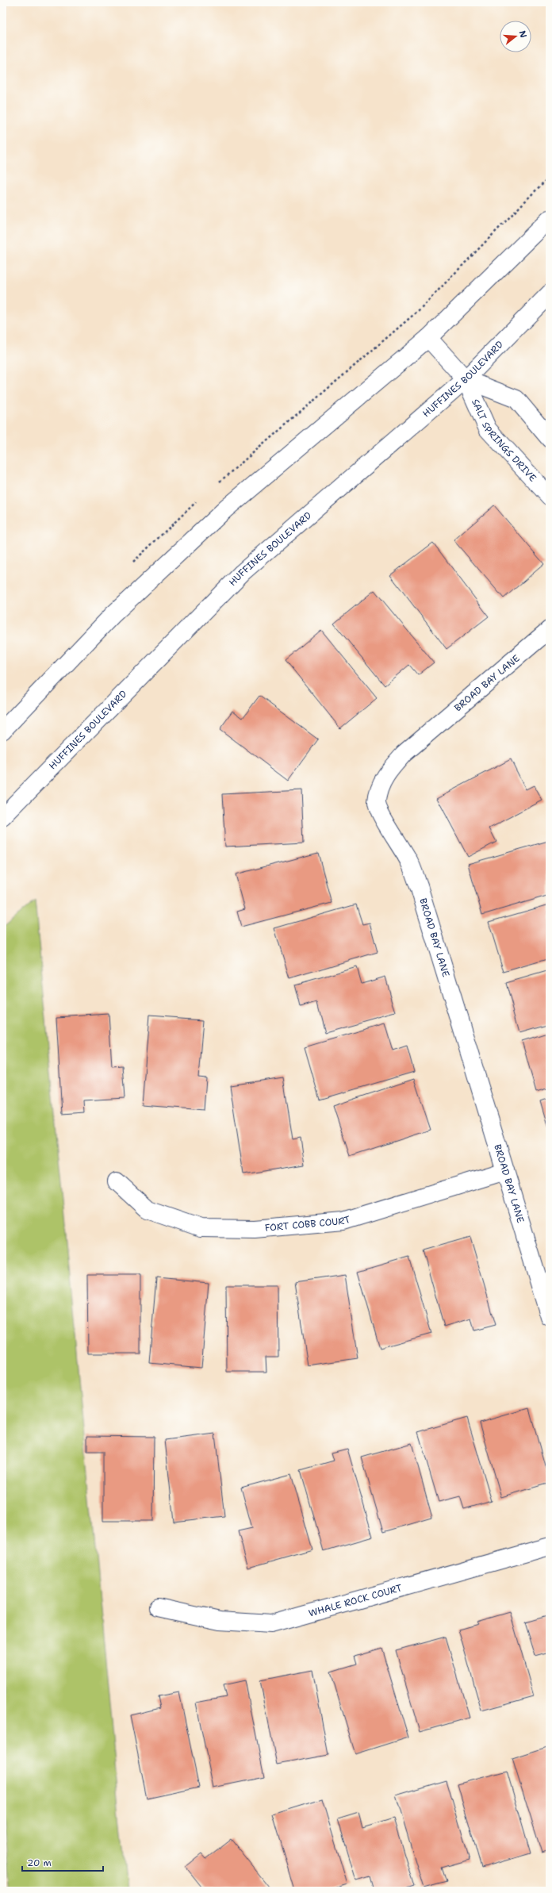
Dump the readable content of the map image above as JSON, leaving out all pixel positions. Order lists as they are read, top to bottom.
{
  "streets": {
    "street": [
      "HUFFINES BOULEVARD",
      "SALT SPRINGS DRIVE",
      "BROAD BAY LANE",
      "FORT COBB COURT",
      "WHALE ROCK COURT"
    ]
  },
  "crossings": [
    ["HUFFINES BOULEVARD", "SALT SPRINGS DRIVE"],
    ["BROAD BAY LANE", "FORT COBB COURT"]
  ],
  "scale_bar": "20 m",
  "north": "right"
}
